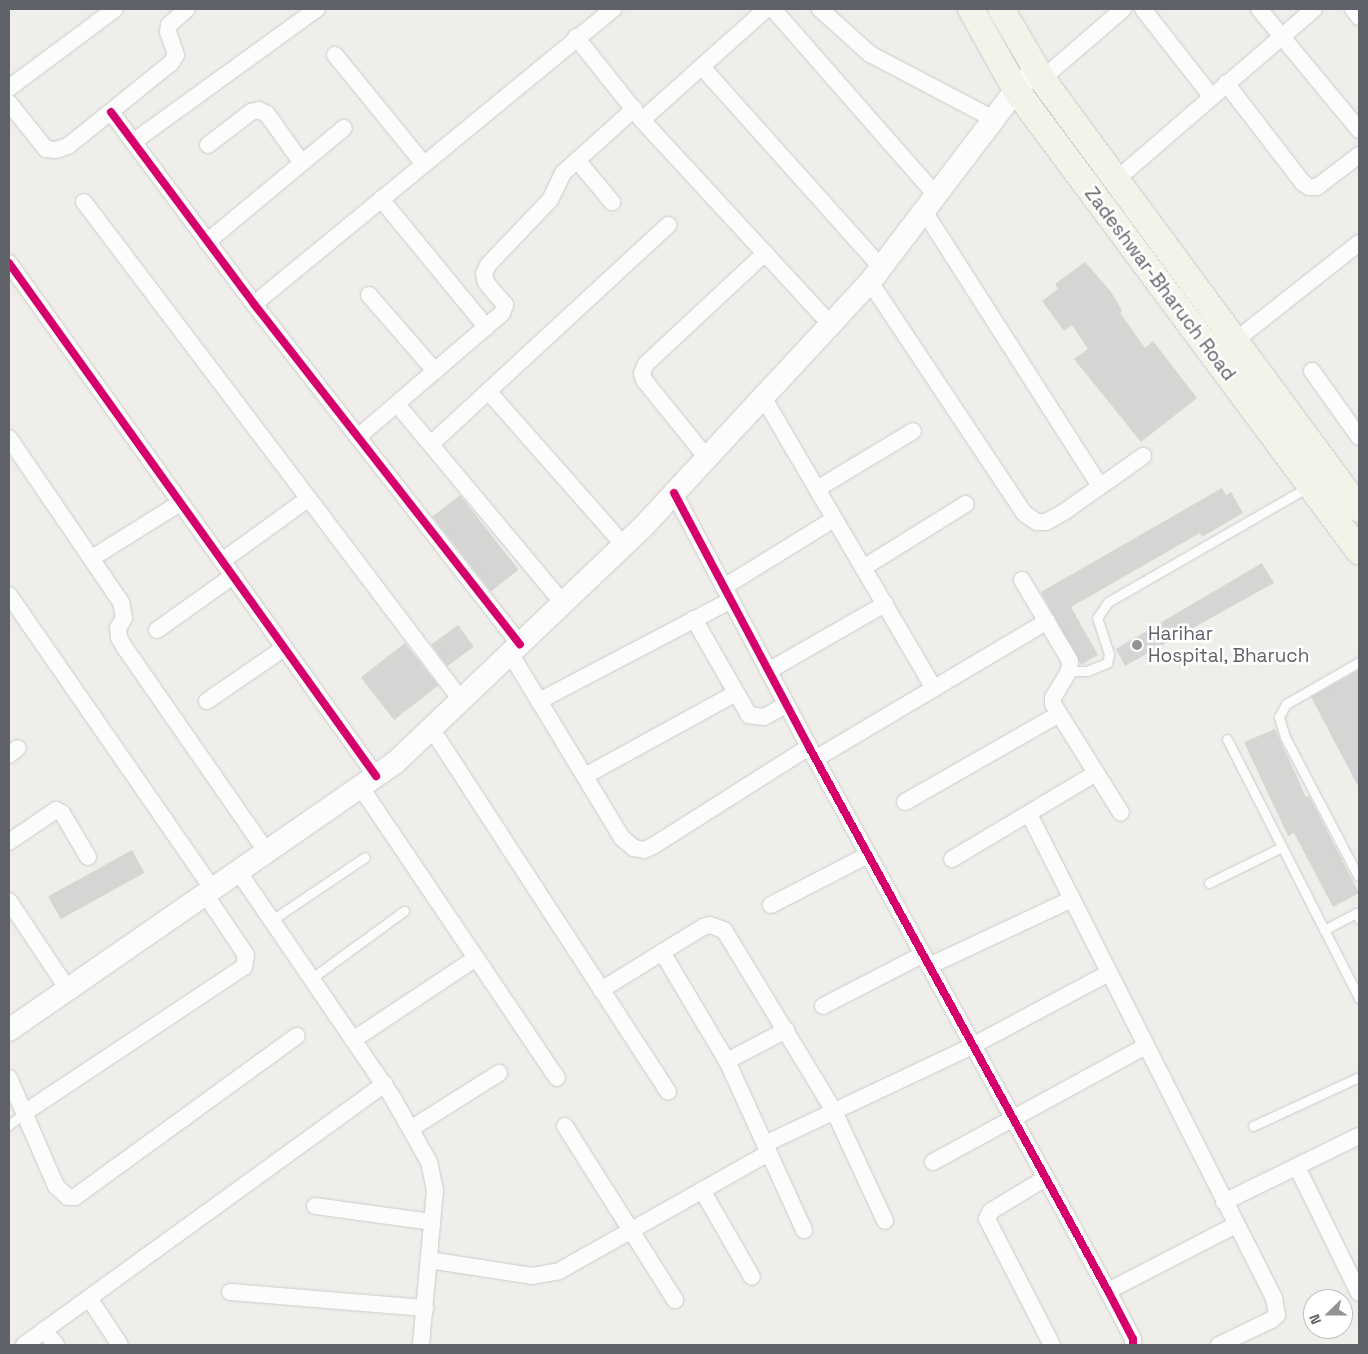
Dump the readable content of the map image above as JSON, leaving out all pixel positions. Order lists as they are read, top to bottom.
{
  "streets": {
    "main road": ["Zadeshwar-Bharuch Road"]
  },
  "places": ["Harihar Hospital, Bharuch"],
  "north": "left"
}
